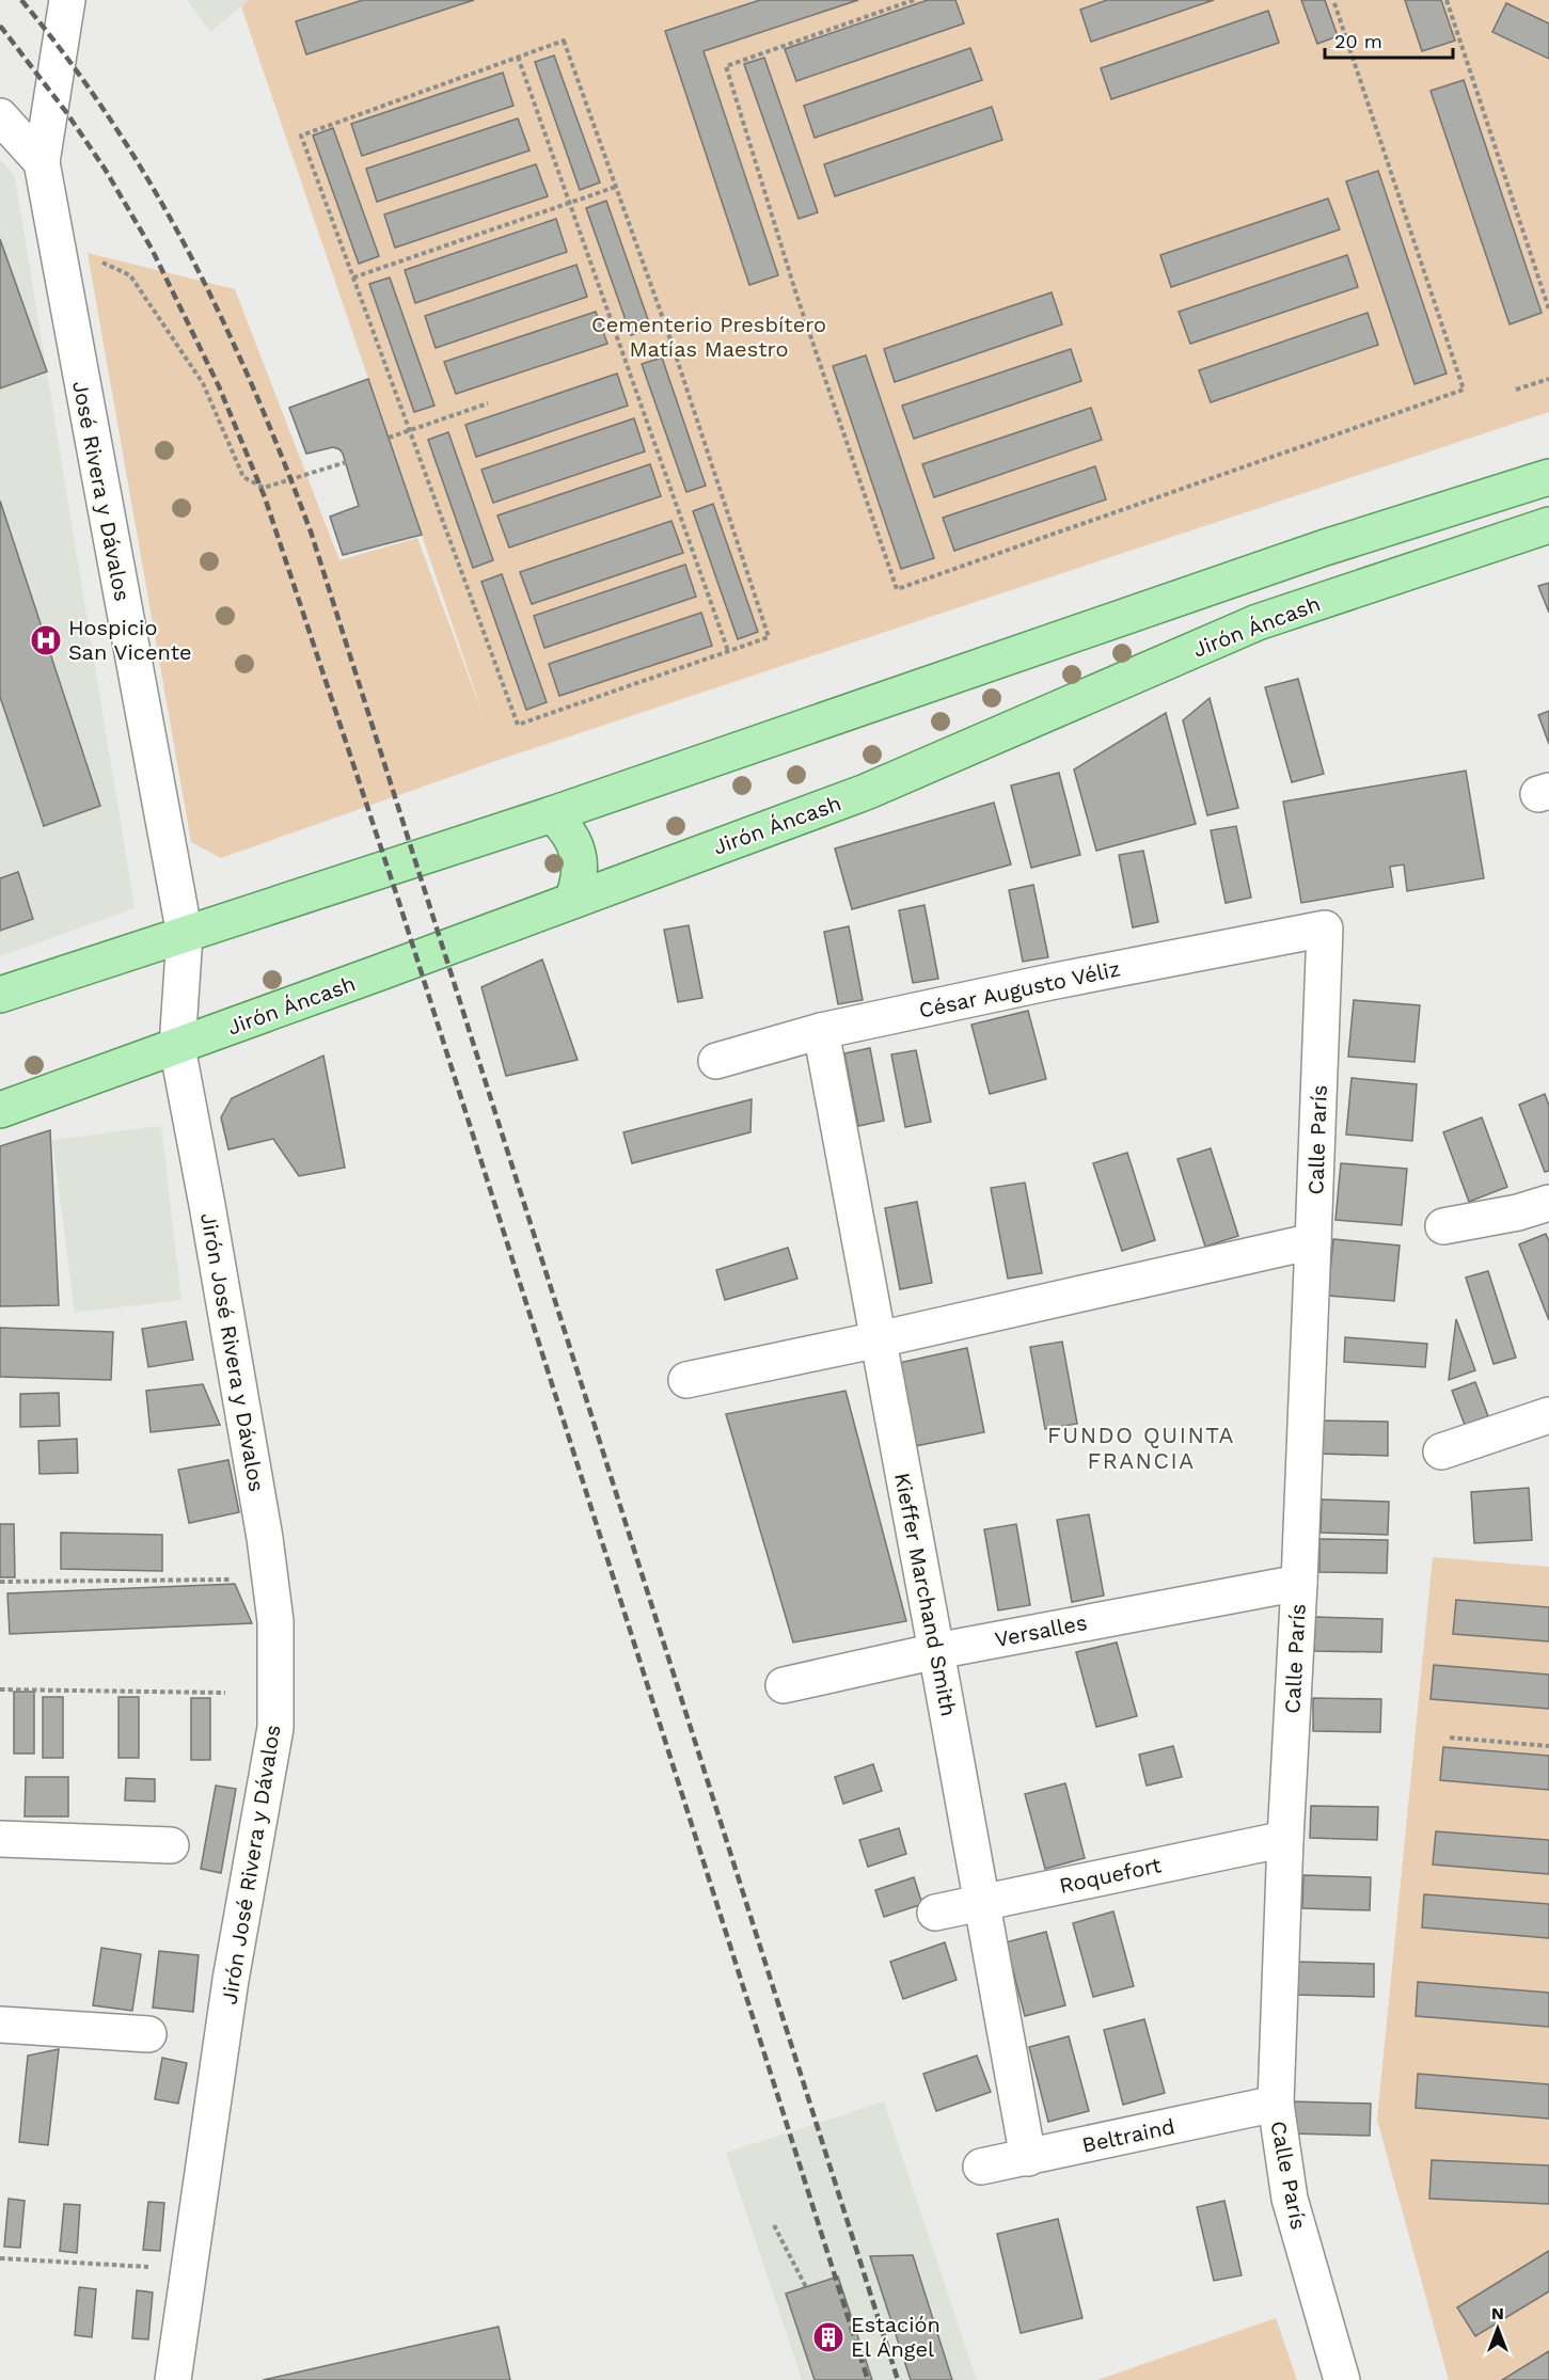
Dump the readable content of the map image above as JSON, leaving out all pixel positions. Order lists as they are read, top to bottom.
{
  "streets": {
    "main road": ["Jirón Áncash"],
    "street": [
      "José Rivera y Dávalos",
      "César Augusto Véliz",
      "Calle París",
      "Jirón José Rivera y Dávalos",
      "Kieffer Marchand Smith",
      "Versalles",
      "Roquefort",
      "Beltraind"
    ]
  },
  "crossings": [
    ["José Rivera y Dávalos", "Jirón Áncash"],
    ["José Rivera y Dávalos", "Jirón José Rivera y Dávalos"],
    ["Jirón Áncash", "Jirón José Rivera y Dávalos"],
    ["César Augusto Véliz", "Calle París"],
    ["César Augusto Véliz", "Kieffer Marchand Smith"],
    ["Calle París", "Versalles"],
    ["Calle París", "Roquefort"],
    ["Calle París", "Beltraind"],
    ["Kieffer Marchand Smith", "Versalles"],
    ["Kieffer Marchand Smith", "Roquefort"],
    ["Kieffer Marchand Smith", "Beltraind"]
  ],
  "districts": ["FUNDO QUINTA FRANCIA"],
  "parks": ["Cementerio Presbítero Matías Maestro"],
  "places": {
    "hospital": ["Hospicio San Vicente"],
    "building": ["Estación El Ángel"]
  },
  "scale_bar": "20 m",
  "north": "top"
}
